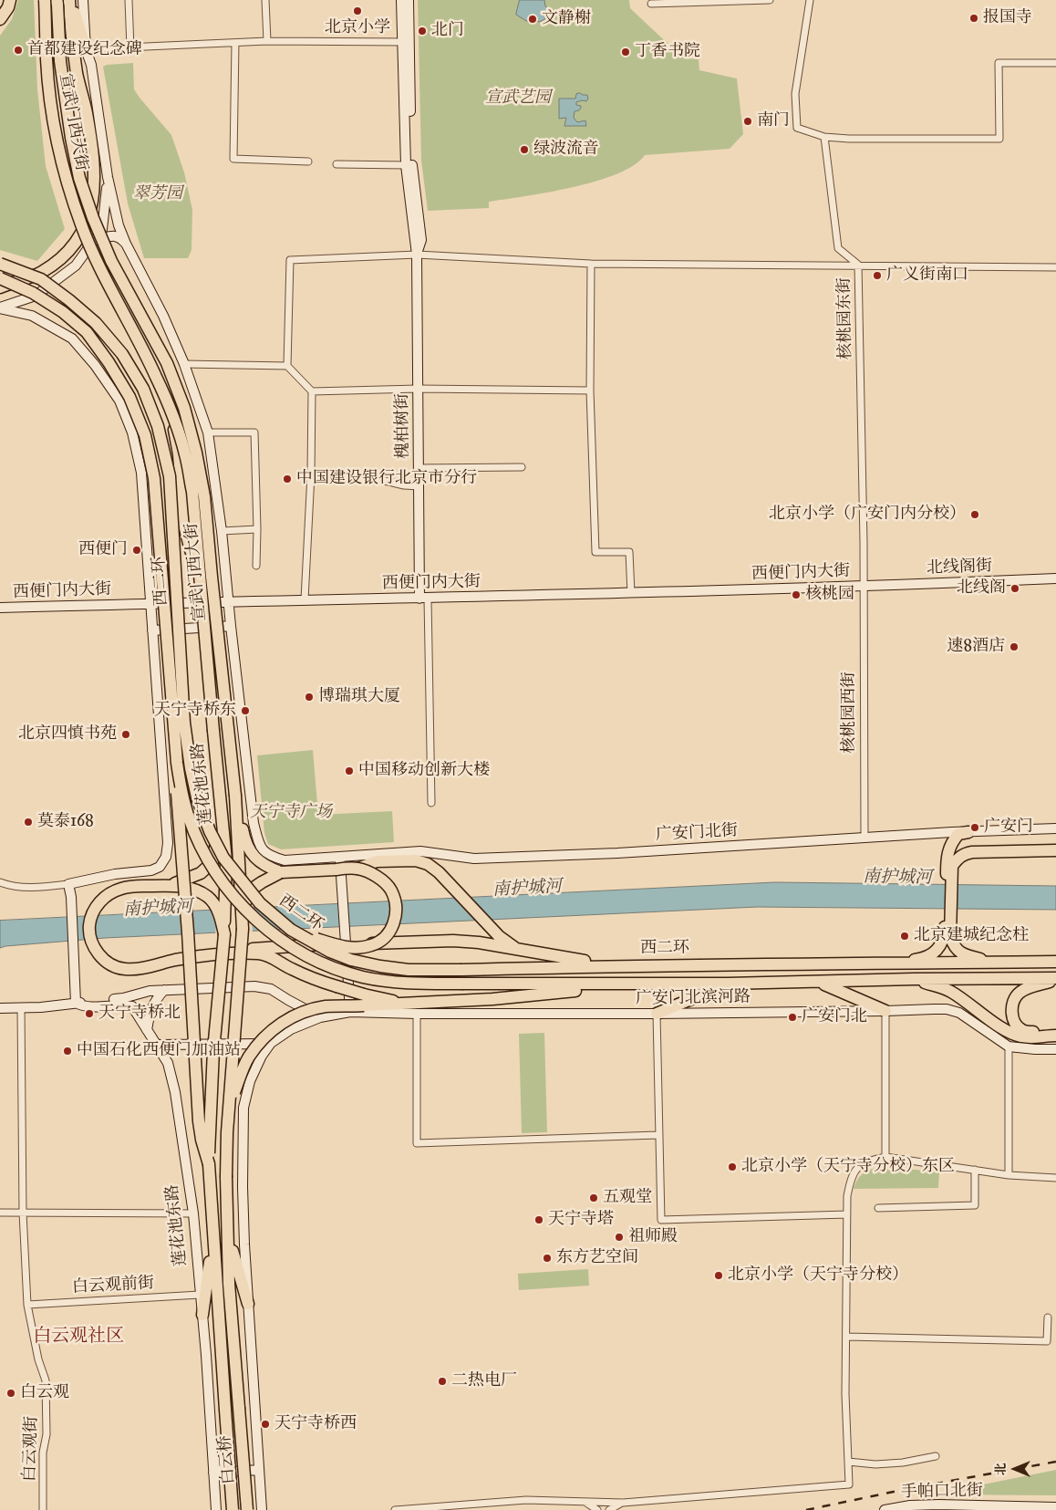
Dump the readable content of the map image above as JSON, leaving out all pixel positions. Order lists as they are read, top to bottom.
{
  "streets": {
    "highway": [
      "宣武门西大街",
      "西二环",
      "莲花池东路",
      "白云桥"
    ],
    "street": [
      "核桃园东街",
      "槐柏树街",
      "北线阁街",
      "西便门内大街",
      "核桃园西街",
      "广安门北街",
      "广安门北滨河路",
      "白云观前街",
      "白云观街",
      "手帕口北街"
    ]
  },
  "crossings": [
    ["宣武门西大街", "西便门内大街"],
    ["宣武门西大街", "莲花池东路"],
    ["宣武门西大街", "广安门北街"],
    ["核桃园东街", "北线阁街"],
    ["核桃园东街", "西便门内大街"],
    ["核桃园东街", "核桃园西街"],
    ["槐柏树街", "西便门内大街"],
    ["北线阁街", "西便门内大街"],
    ["北线阁街", "核桃园西街"],
    ["西便门内大街", "核桃园西街"],
    ["核桃园西街", "广安门北街"],
    ["莲花池东路", "白云观前街"],
    ["莲花池东路", "白云桥"],
    ["白云观前街", "白云观街"]
  ],
  "districts": ["白云观社区"],
  "water": ["南护城河"],
  "parks": ["宣武艺园", "翠芳园", "天宁寺广场"],
  "places": [
    "北京小学",
    "报国寺",
    "文静榭",
    "北门",
    "首都建设纪念碑",
    "丁香书院",
    "南门",
    "绿波流音",
    "广义街南口",
    "中国建设银行北京市分行",
    "北京小学（广安门内分校）",
    "西便门",
    "北线阁",
    "核桃园",
    "速8酒店",
    "博瑞琪大厦",
    "天宁寺桥东",
    "北京四慎书苑",
    "中国移动创新大楼",
    "莫泰168",
    "广安门",
    "北京建城纪念柱",
    "天宁寺桥北",
    "广安门北",
    "中国石化西便门加油站",
    "北京小学（天宁寺分校）东区",
    "五观堂",
    "天宁寺塔",
    "祖师殿",
    "东方艺空间",
    "北京小学（天宁寺分校）",
    "二热电厂",
    "白云观",
    "天宁寺桥西"
  ],
  "north": "left"
}
